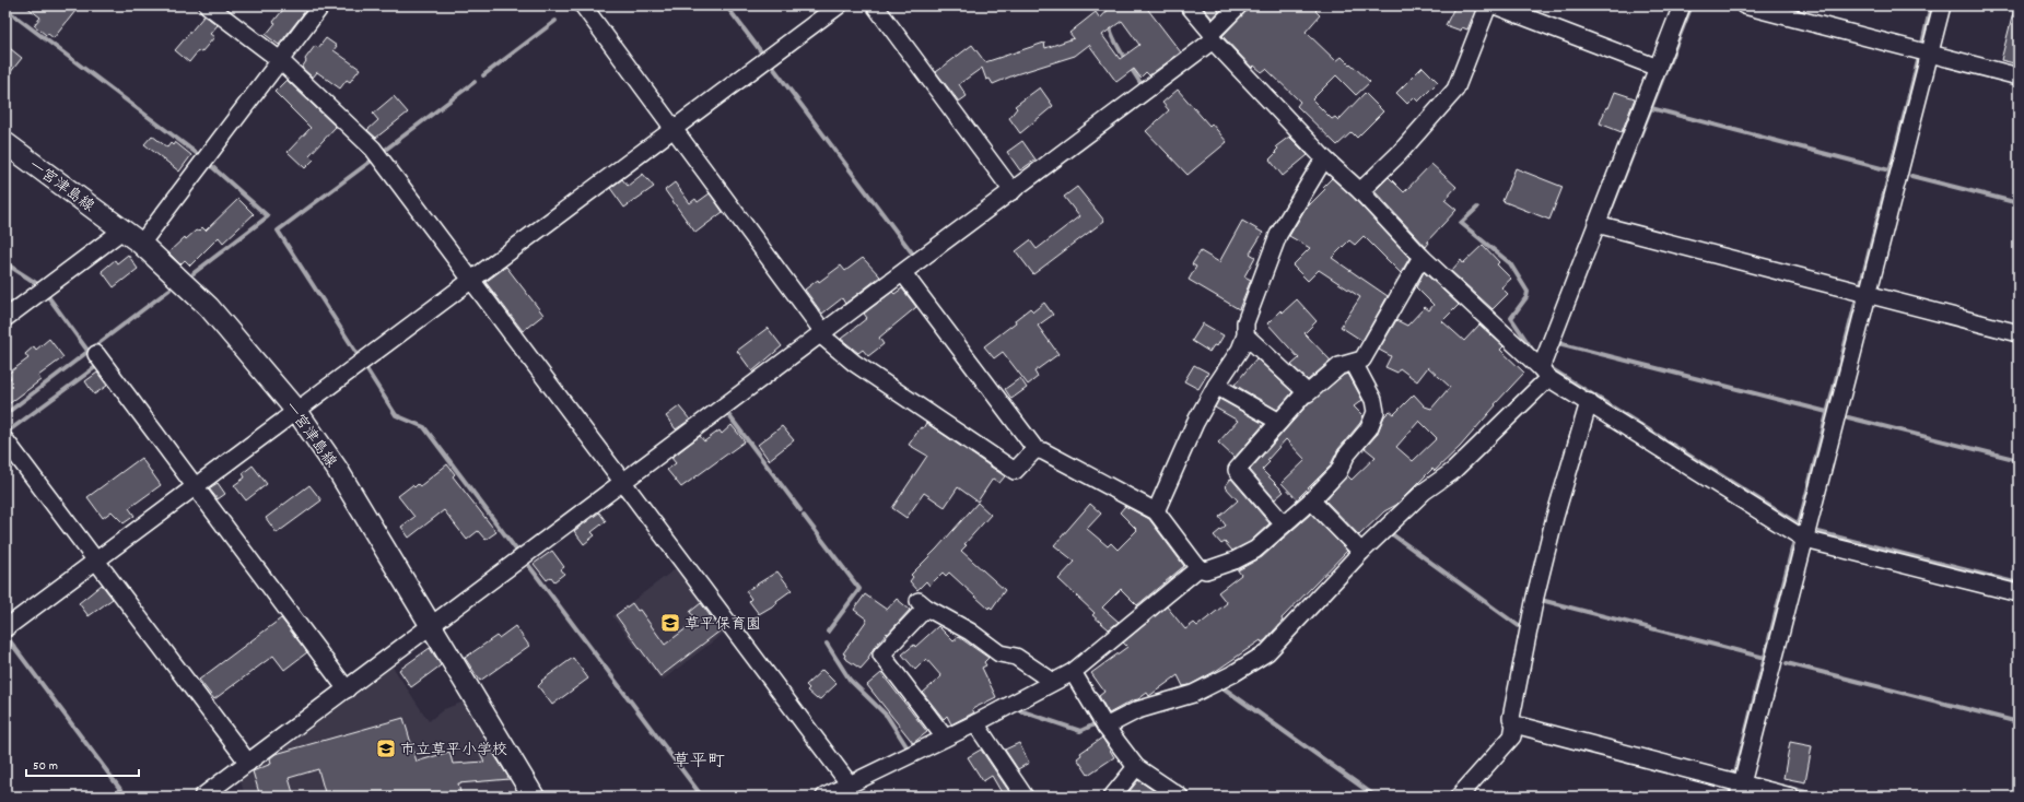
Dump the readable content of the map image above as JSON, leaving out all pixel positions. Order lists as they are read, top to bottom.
{
  "streets": {
    "main road": ["一宮津島線"]
  },
  "districts": ["草平町"],
  "places": {
    "school or university": ["草平保育園", "市立草平小学校"]
  },
  "scale_bar": "50 m"
}
